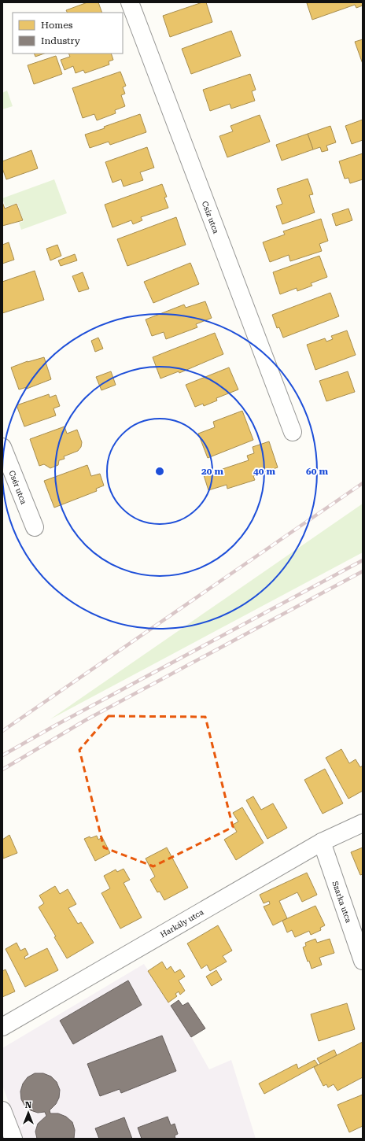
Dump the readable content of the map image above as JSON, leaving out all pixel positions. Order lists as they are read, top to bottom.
{
  "streets": {
    "street": [
      "Csíz utca",
      "Csér utca",
      "Szarka utca",
      "Harkály utca"
    ]
  },
  "crossings": [
    ["Szarka utca", "Harkály utca"]
  ],
  "legend": ["Homes", "Industry"],
  "north": "top",
  "rings": ["20 m", "40 m", "60 m"]
}
